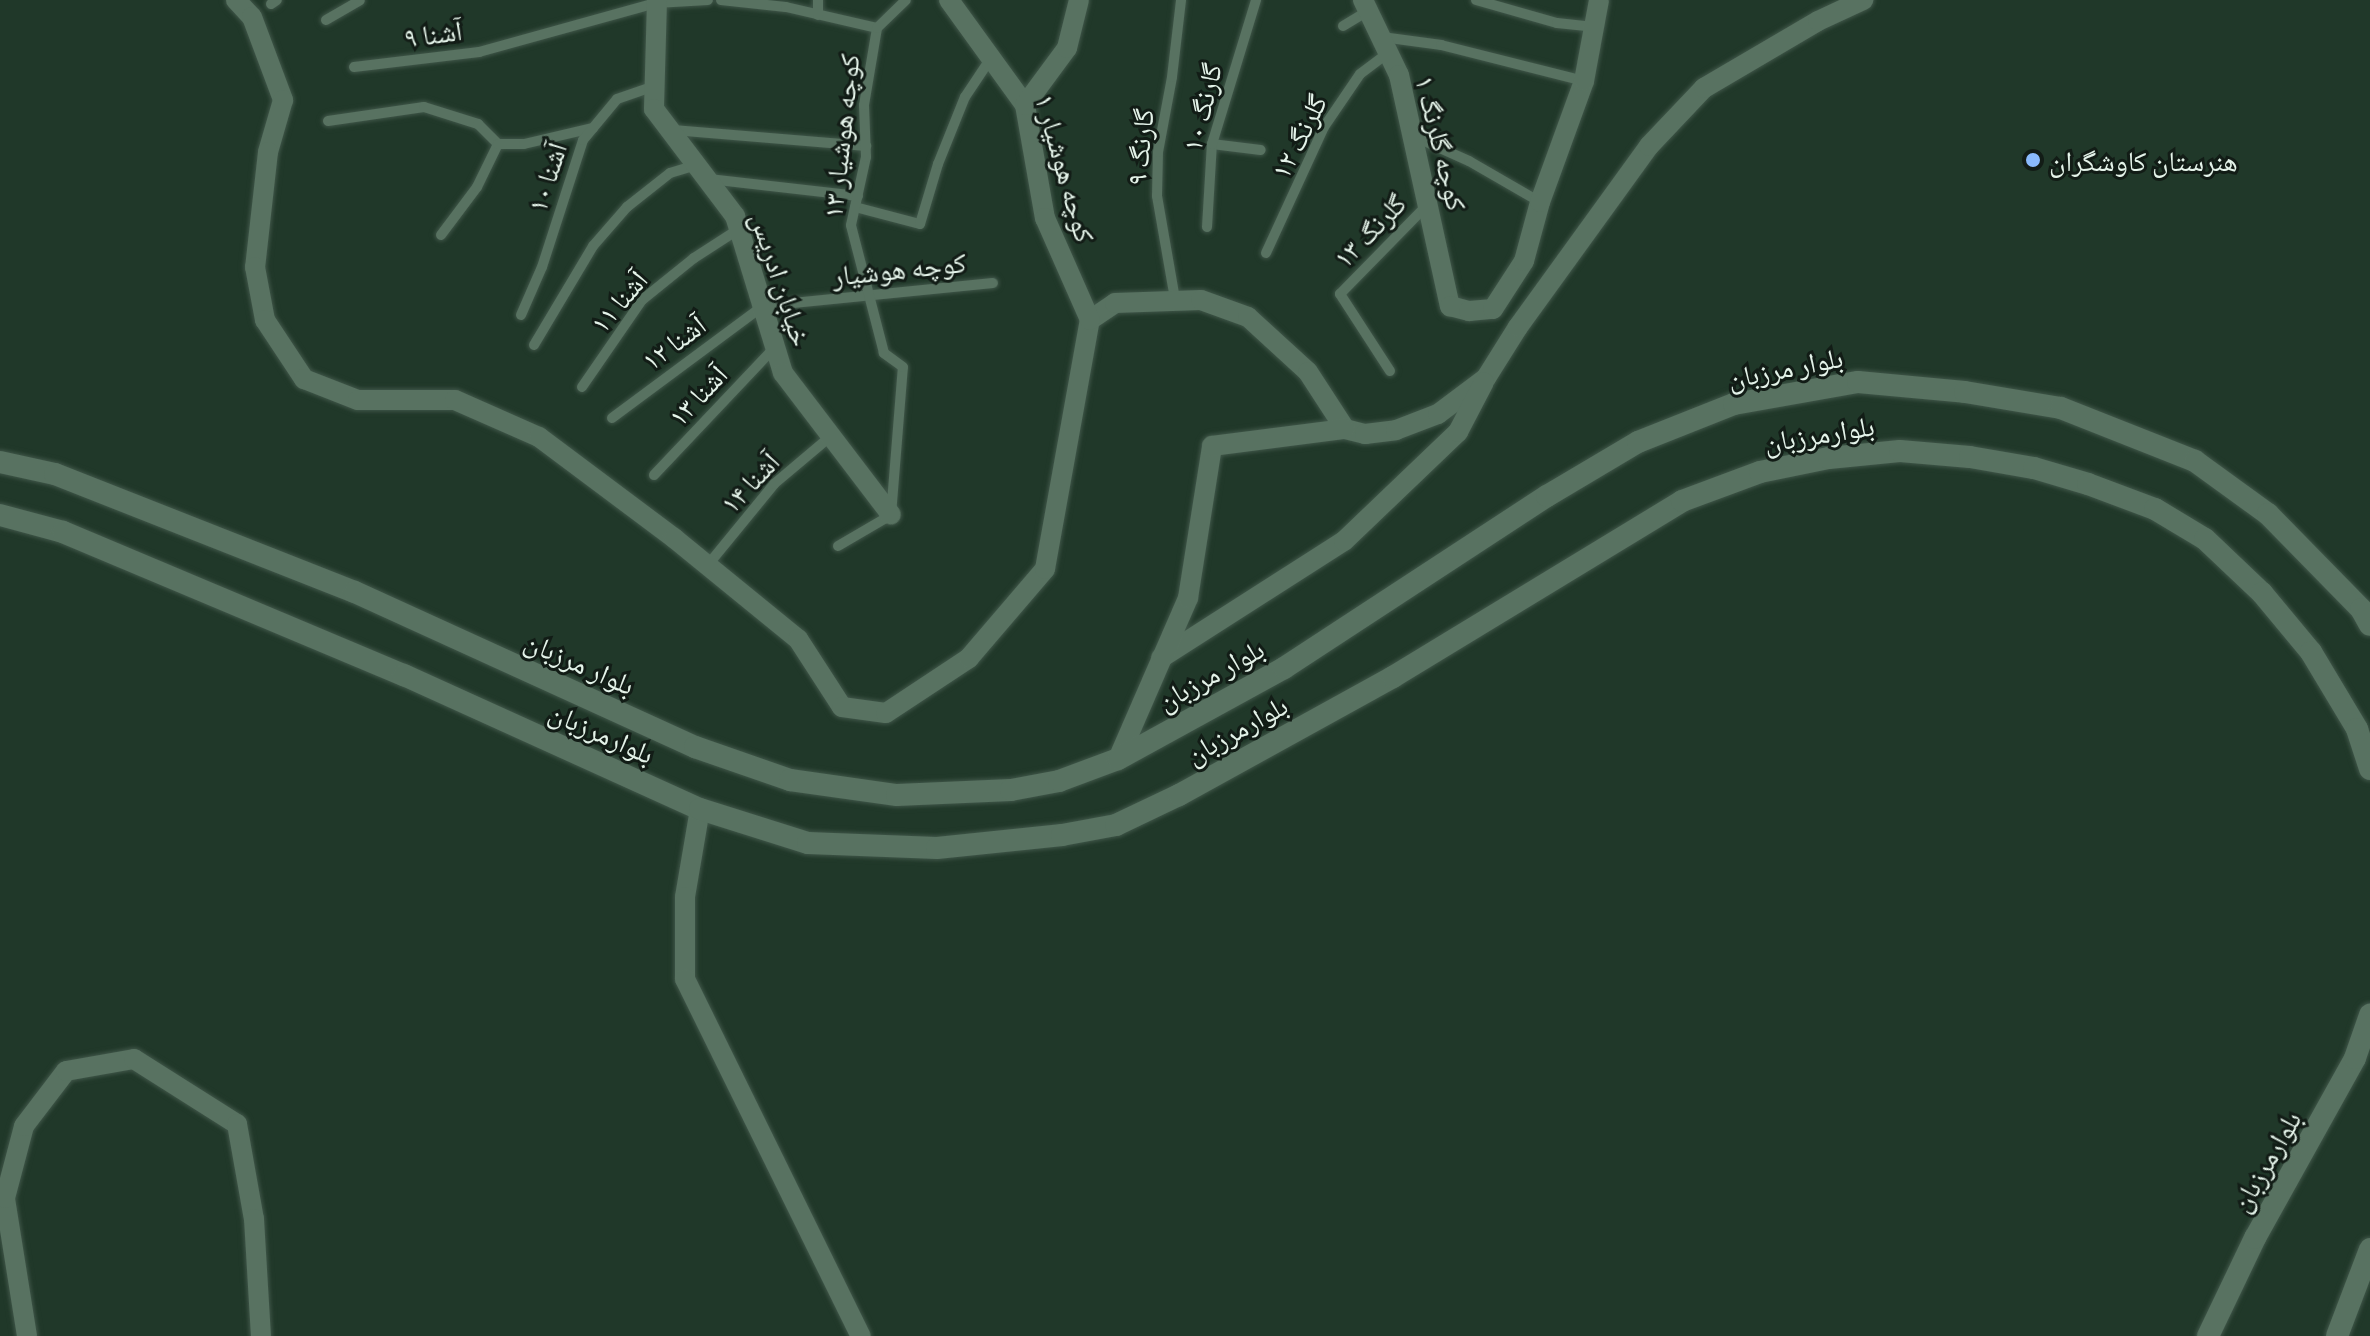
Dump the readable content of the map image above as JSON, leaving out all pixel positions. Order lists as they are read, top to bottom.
{
  "streets": {
    "main road": ["بلوار مرزبان", "بلوارمرزبان"],
    "street": ["کوچه گلرنگ ۱", "کوچه هوشیار ۱", "خیابان ادریس"],
    "lane": [
      "آشنا ۹",
      "گارنگ ۱۰",
      "کوچه هوشیار ۱۳",
      "گلرنگ ۱۲",
      "گارنگ ۹",
      "آشنا ۱۰",
      "گلرنگ ۱۳",
      "کوچه هوشیار",
      "آشنا ۱۱",
      "آشنا ۱۲",
      "آشنا ۱۳",
      "آشنا ۱۴"
    ]
  },
  "crossings": [
    ["آشنا ۹", "خیابان ادریس"],
    ["کوچه هوشیار ۱۳", "کوچه هوشیار"],
    ["کوچه هوشیار ۱۳", "خیابان ادریس"],
    ["گلرنگ ۱۲", "کوچه گلرنگ ۱"],
    ["کوچه گلرنگ ۱", "گلرنگ ۱۳"],
    ["آشنا ۱۰", "خیابان ادریس"],
    ["کوچه هوشیار", "خیابان ادریس"],
    ["کوچه هوشیار", "آشنا ۱۲"],
    ["خیابان ادریس", "آشنا ۱۱"],
    ["خیابان ادریس", "آشنا ۱۲"],
    ["خیابان ادریس", "آشنا ۱۳"],
    ["خیابان ادریس", "آشنا ۱۴"]
  ],
  "places": ["هنرستان کاوشگران"]
}
